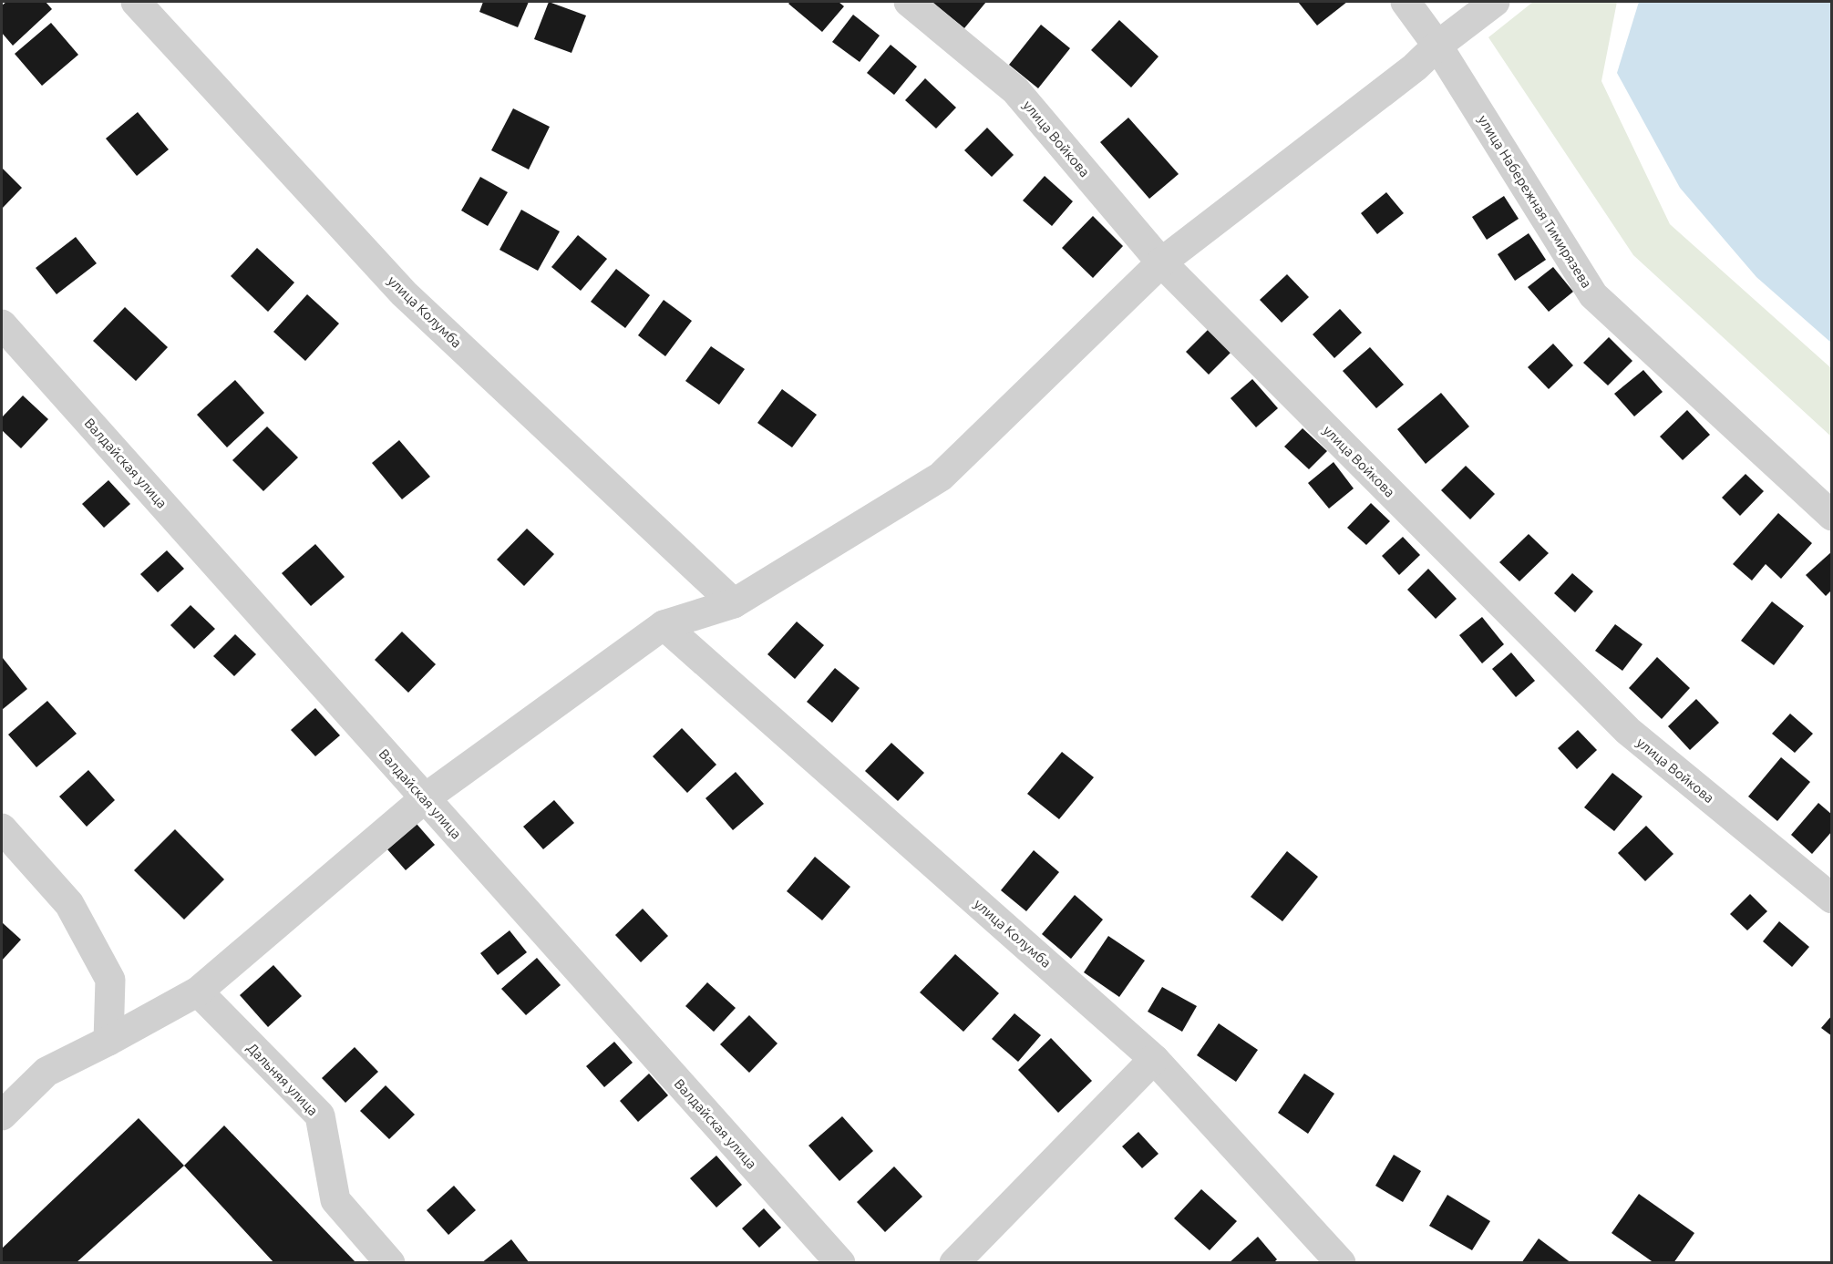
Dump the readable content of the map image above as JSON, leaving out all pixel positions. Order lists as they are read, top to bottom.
{
  "streets": {
    "street": [
      "улица Войкова",
      "улица Набережная Тимирязева",
      "улица Колумба",
      "Валдайская улица",
      "Дальняя улица"
    ]
  }
}
